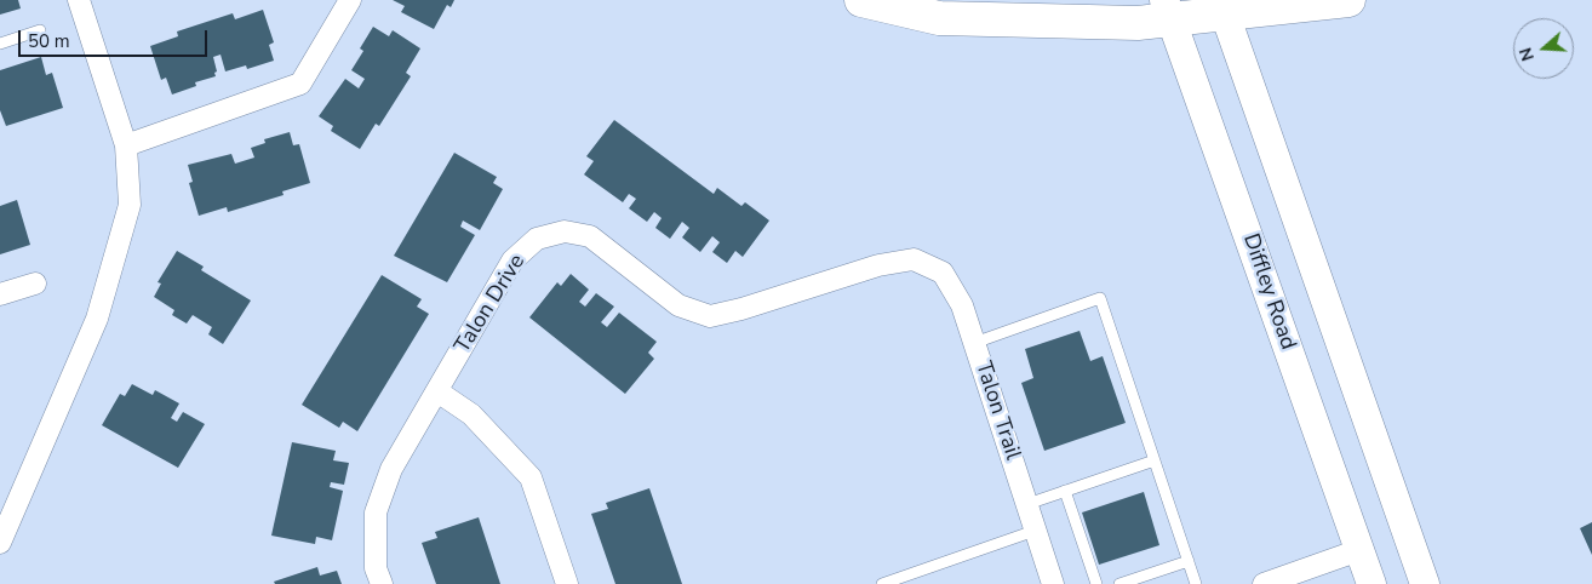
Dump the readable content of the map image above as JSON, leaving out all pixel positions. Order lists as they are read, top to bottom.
{
  "streets": {
    "main road": ["Diffley Road"],
    "street": ["Talon Drive", "Talon Trail"]
  },
  "crossings": [
    ["Talon Drive", "Talon Trail"]
  ],
  "scale_bar": "50 m",
  "north": "left"
}
